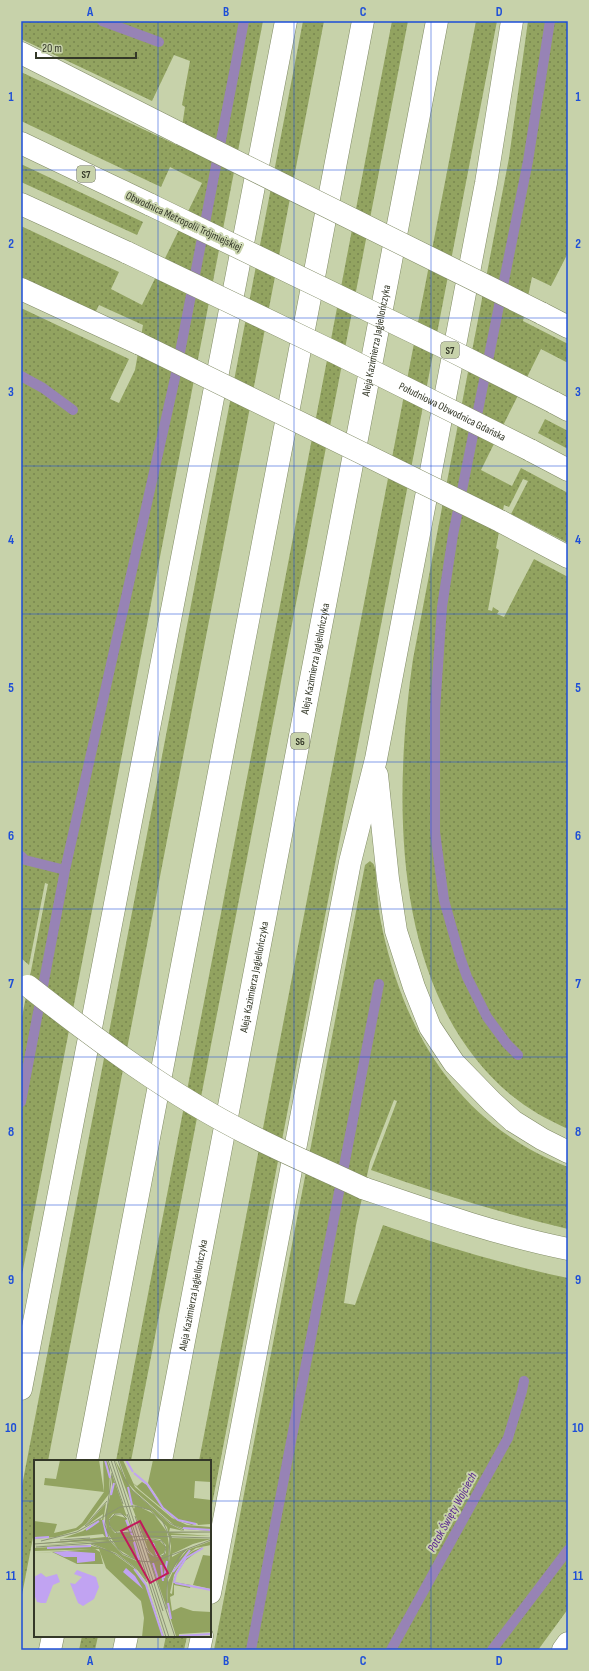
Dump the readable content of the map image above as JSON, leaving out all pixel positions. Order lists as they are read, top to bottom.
{
  "streets": {
    "highway": [
      "S7",
      "Obwodnica Metropolii Trójmiejskiej",
      "Aleja Kazimierza Jagiellończyka",
      "Południowa Obwodnica Gdańska",
      "S6"
    ]
  },
  "water": ["Potok Święty Wojciech"],
  "scale_bar": "20 m",
  "grid": {
    "columns": [
      "A",
      "B",
      "C",
      "D"
    ],
    "rows": [
      "1",
      "2",
      "3",
      "4",
      "5",
      "6",
      "7",
      "8",
      "9",
      "10",
      "11"
    ]
  }
}
